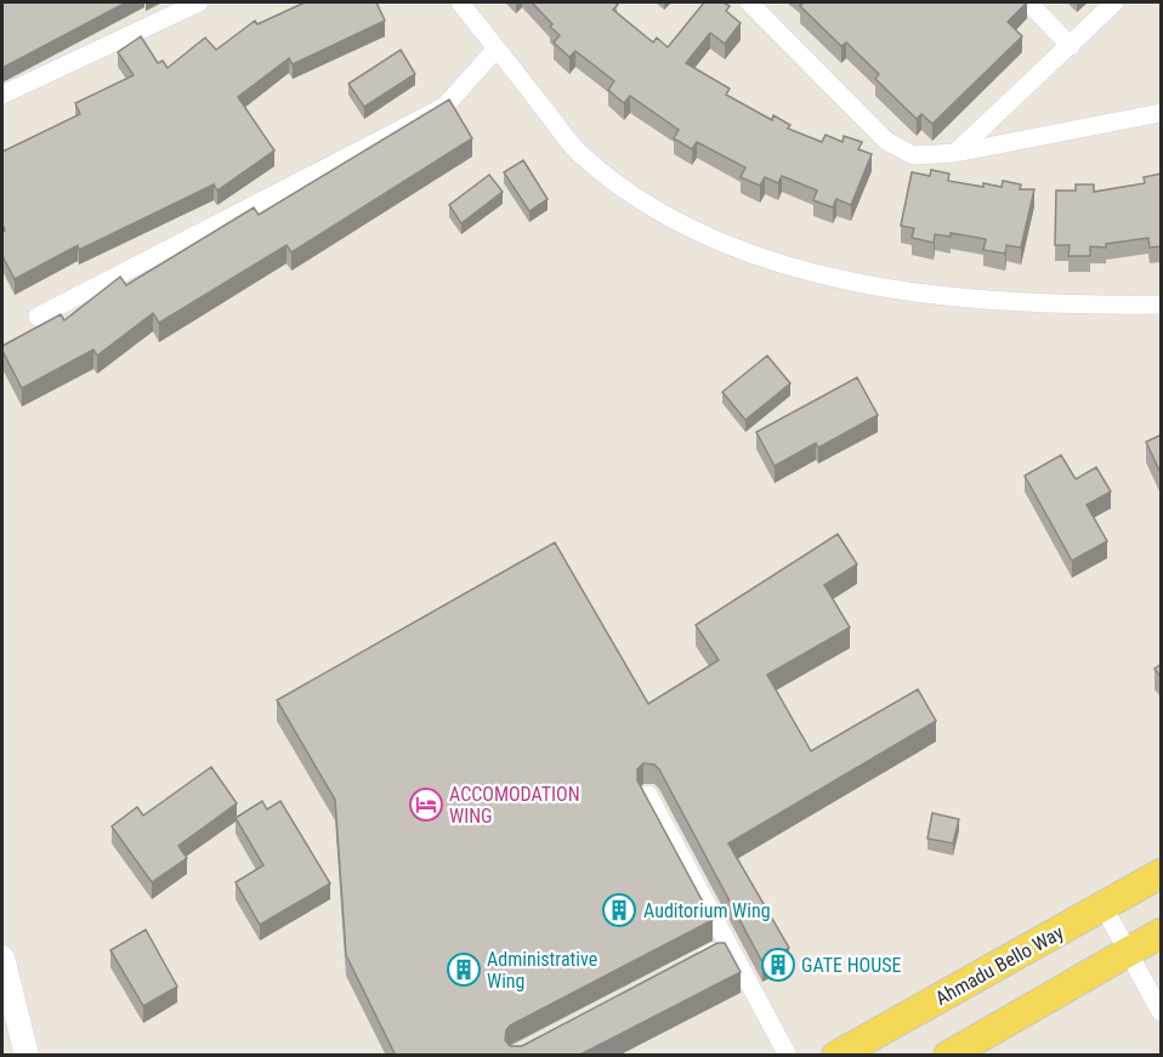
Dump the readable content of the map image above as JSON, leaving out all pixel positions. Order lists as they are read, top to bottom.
{
  "streets": {
    "main road": ["Ahmadu Bello Way"]
  },
  "places": {
    "hotel": ["ACCOMODATION WING"],
    "building": ["Auditorium Wing", "GATE HOUSE", "Administrative Wing"]
  }
}
